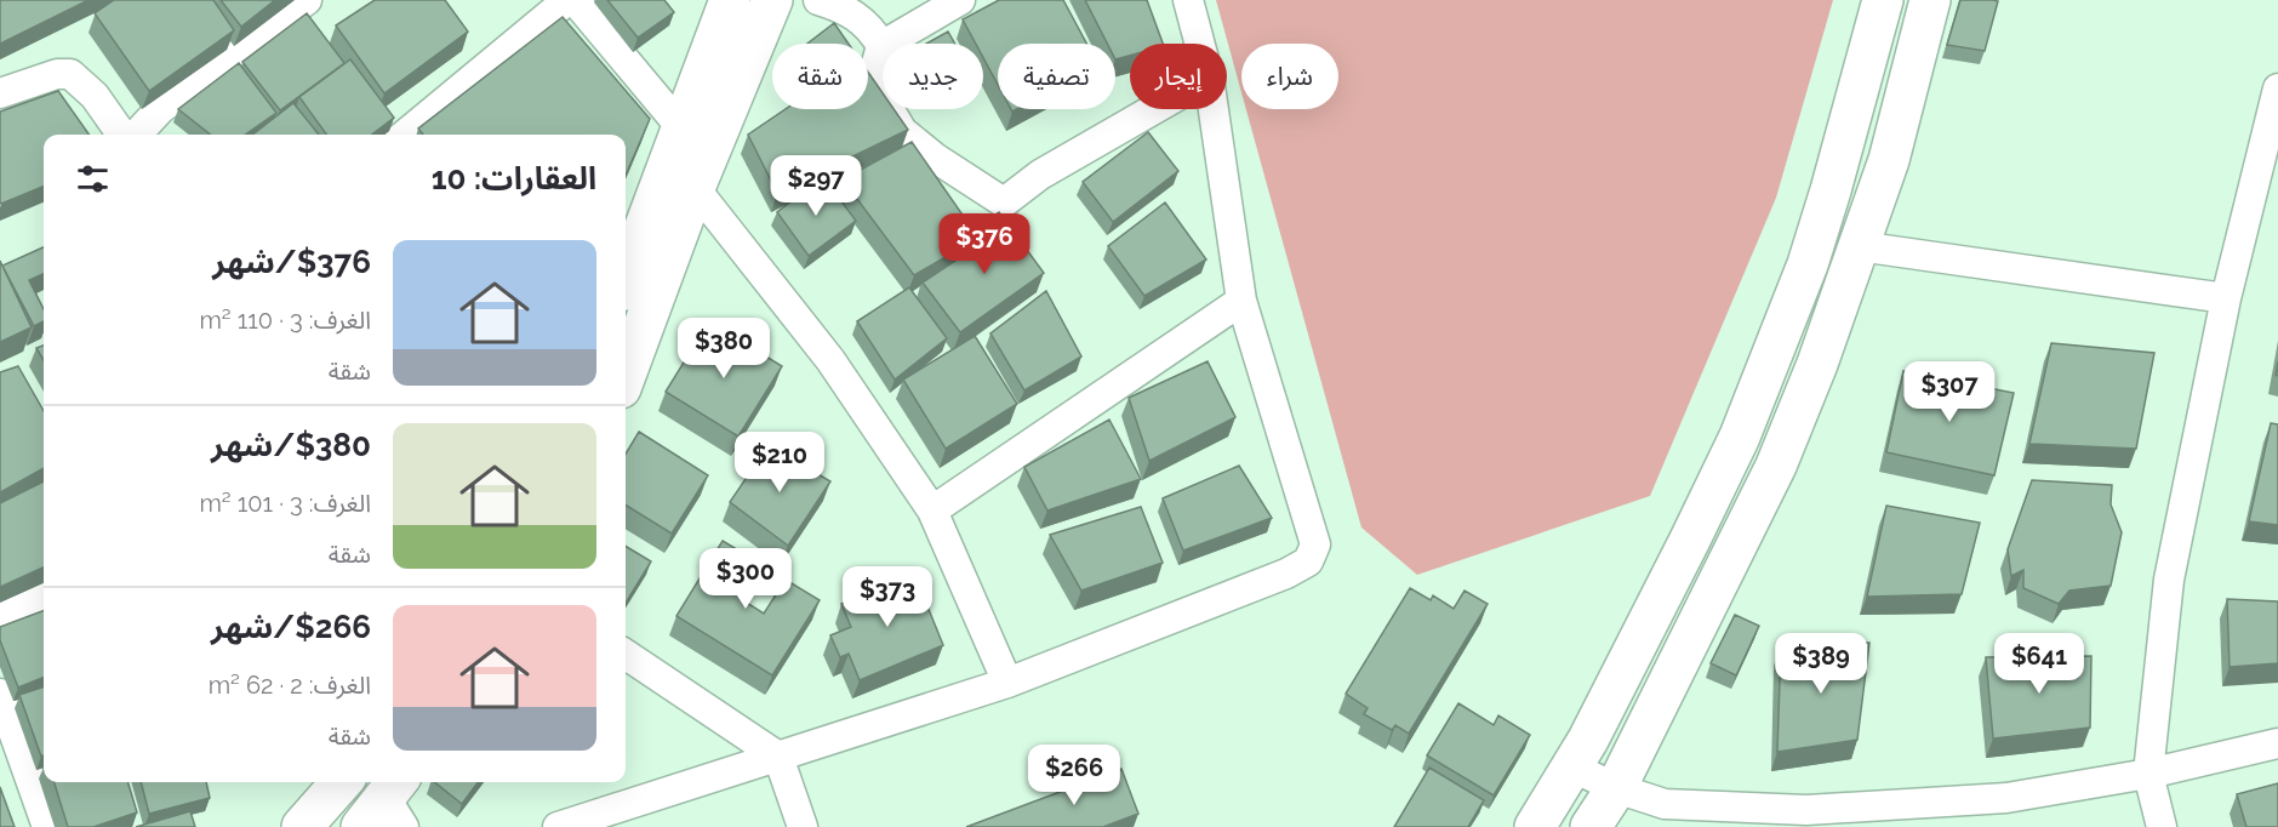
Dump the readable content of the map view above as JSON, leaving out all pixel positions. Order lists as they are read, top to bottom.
{
  "page": {
    "chip": [
      "شراء",
      "إيجار",
      "تصفية",
      "جديد",
      "شقة"
    ],
    "heading": "العقارات: 10",
    "price": [
      "$297",
      "$376",
      "$380",
      "$307",
      "$210",
      "$300",
      "$373",
      "$389",
      "$641",
      "$266"
    ],
    "list": [
      {
        "name": "$376/شهر",
        "note": "الغرف: 3 · 110 m² · شقة"
      },
      {
        "name": "$380/شهر",
        "note": "الغرف: 3 · 101 m² · شقة"
      },
      {
        "name": "$266/شهر",
        "note": "الغرف: 2 · 62 m² · شقة"
      }
    ]
  }
}
